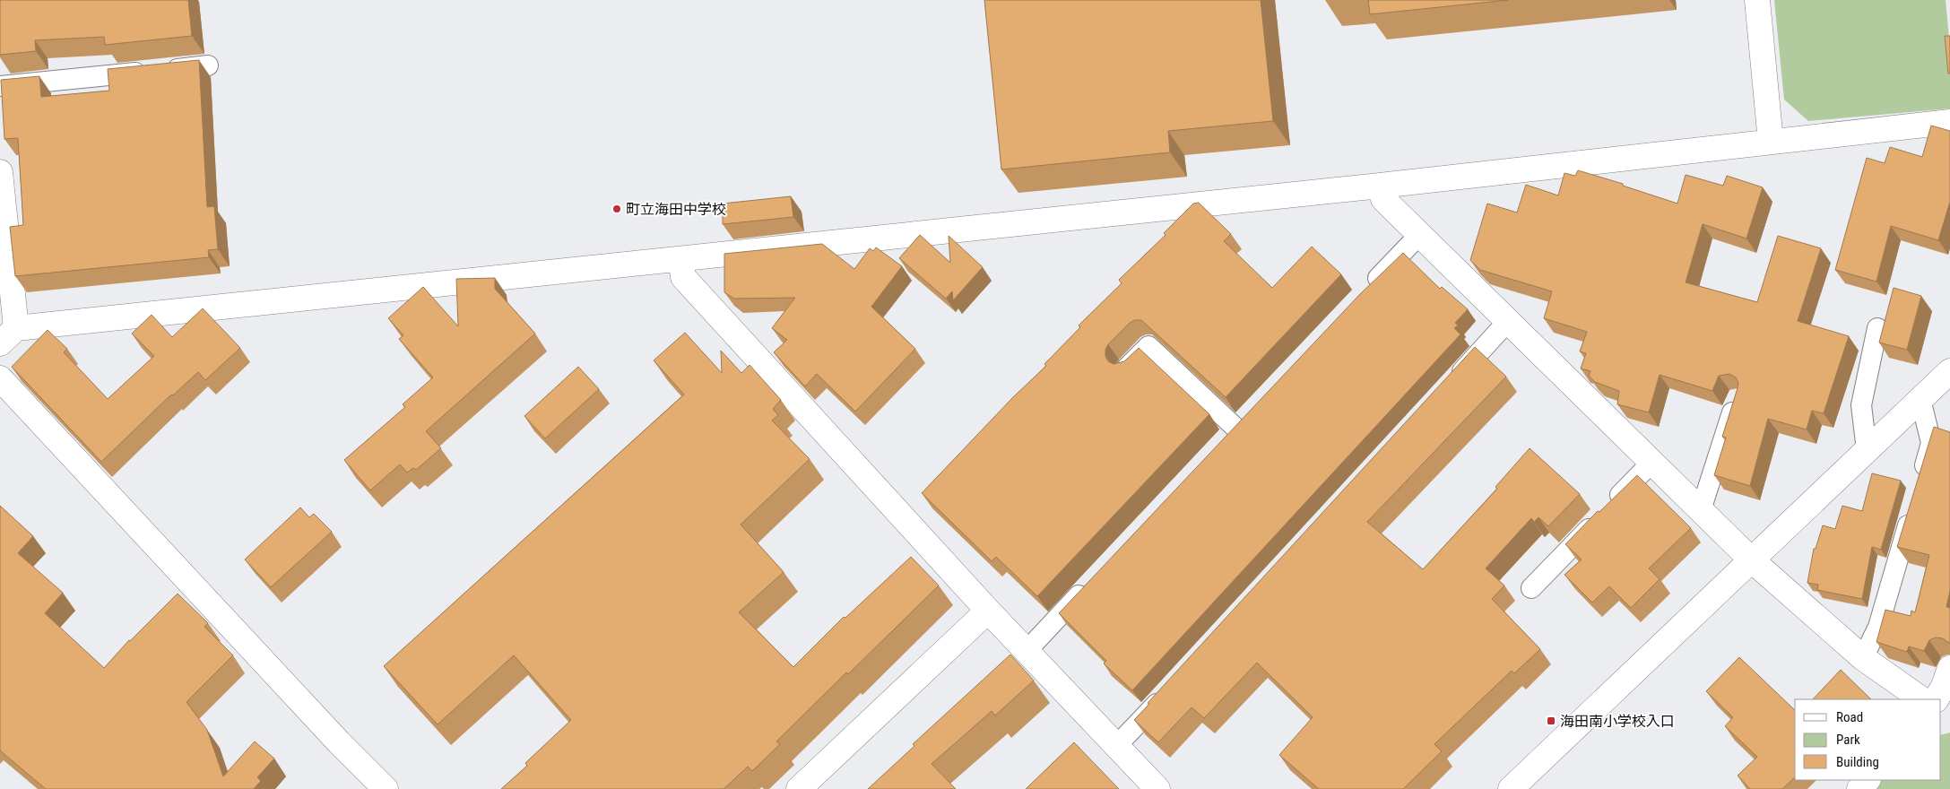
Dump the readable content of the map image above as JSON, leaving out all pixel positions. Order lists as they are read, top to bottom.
{
  "places": {
    "other": ["町立海田中学校"],
    "transit": ["海田南小学校入口"]
  },
  "legend": ["Road", "Park", "Building"]
}
